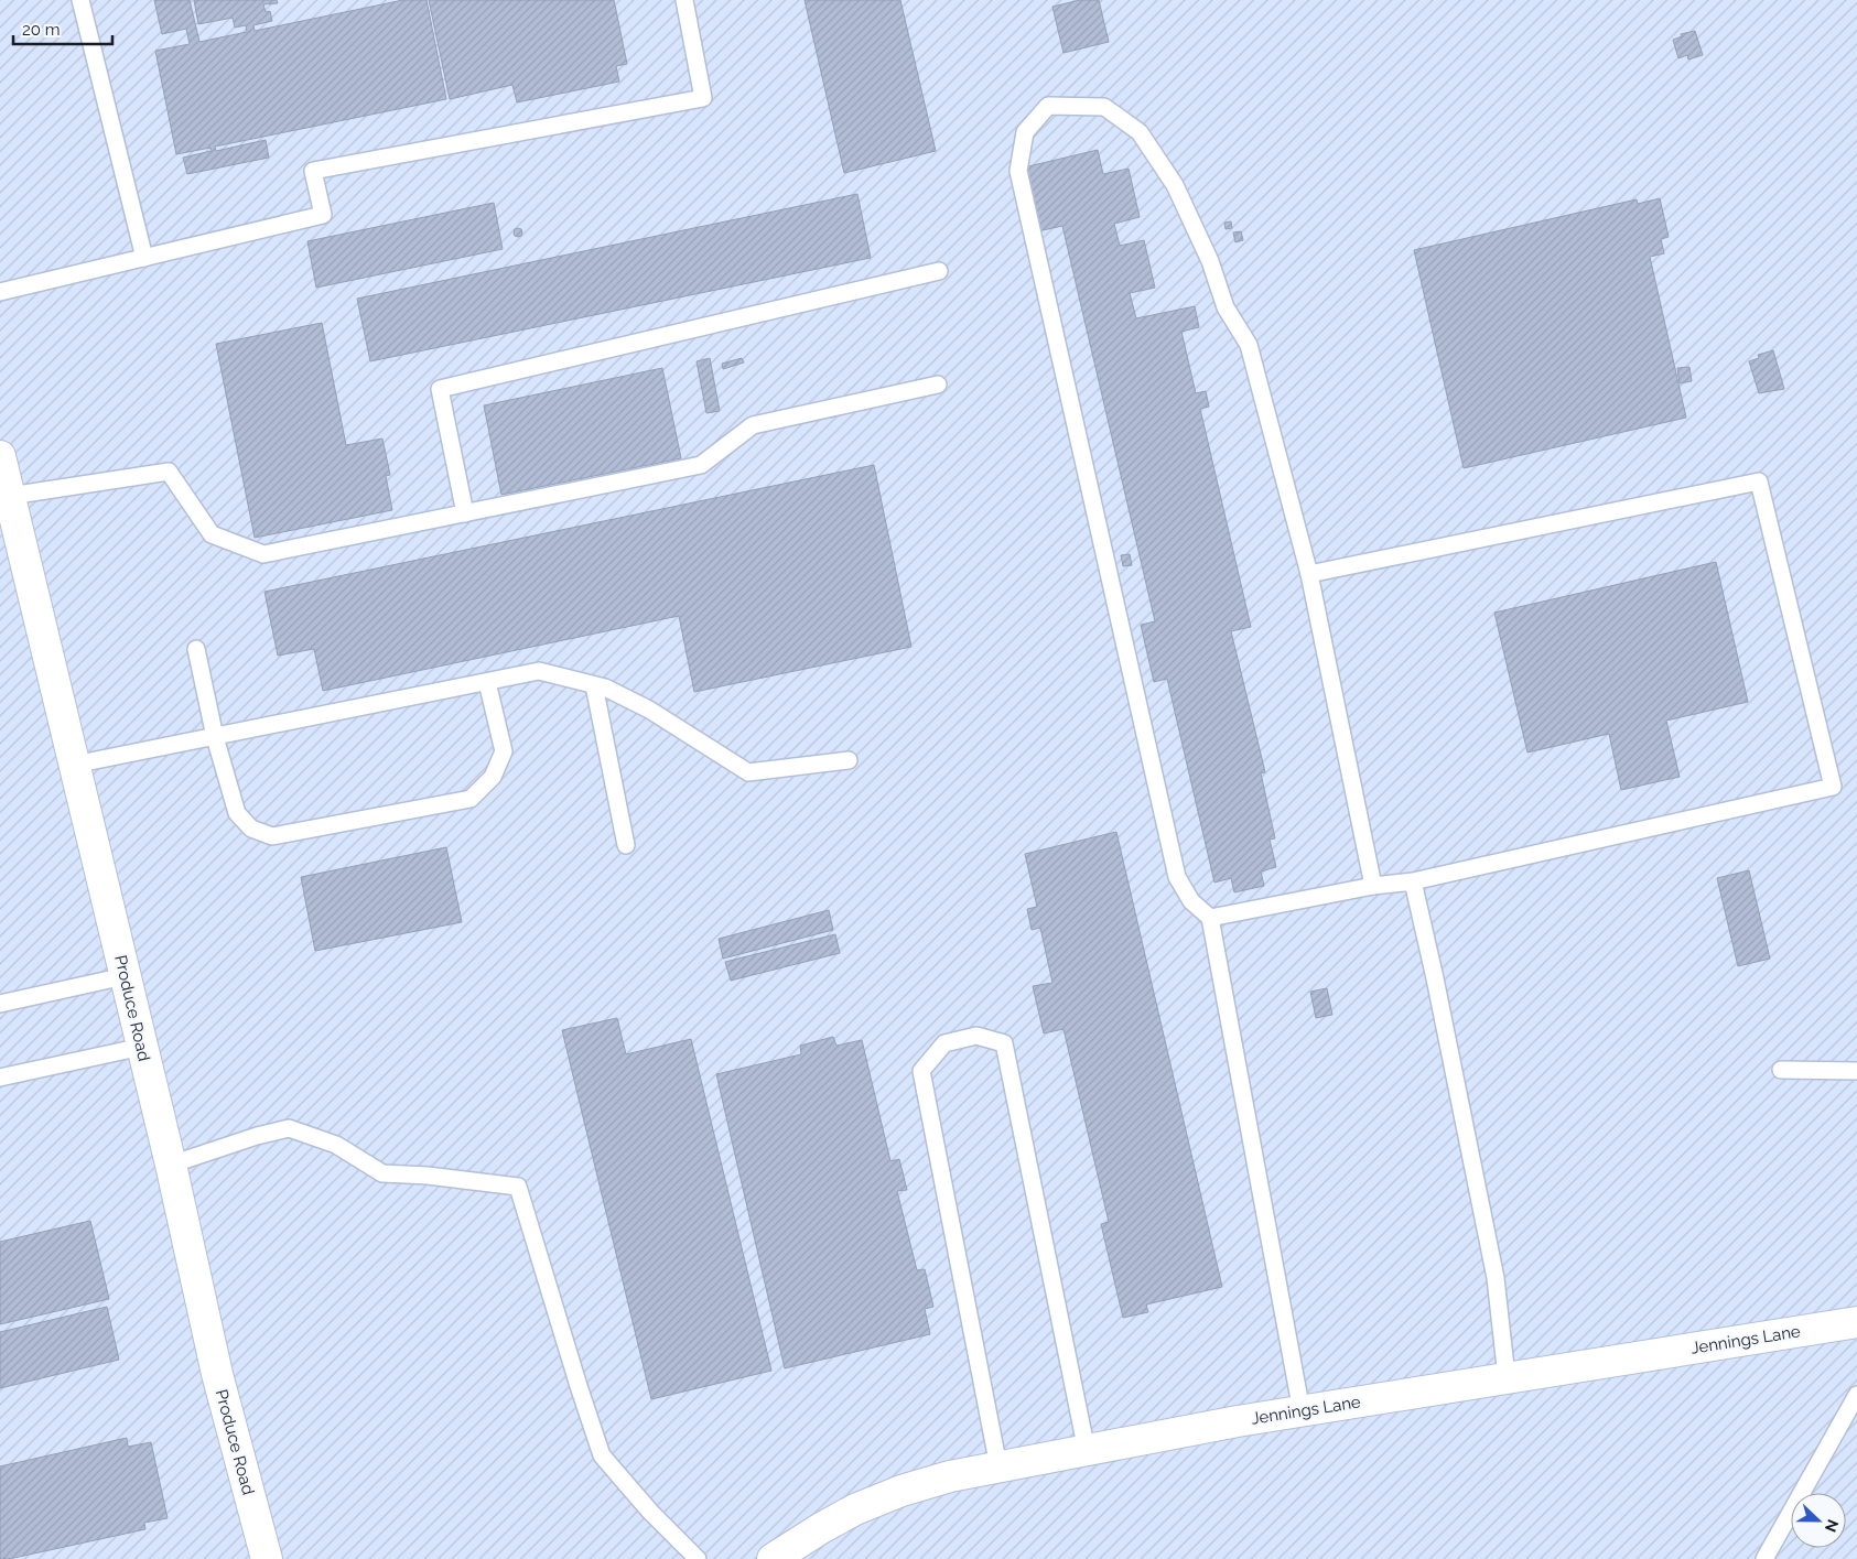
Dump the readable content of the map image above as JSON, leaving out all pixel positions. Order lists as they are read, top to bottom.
{
  "streets": {
    "street": ["Produce Road", "Jennings Lane"]
  },
  "scale_bar": "20 m",
  "north": "right"
}
